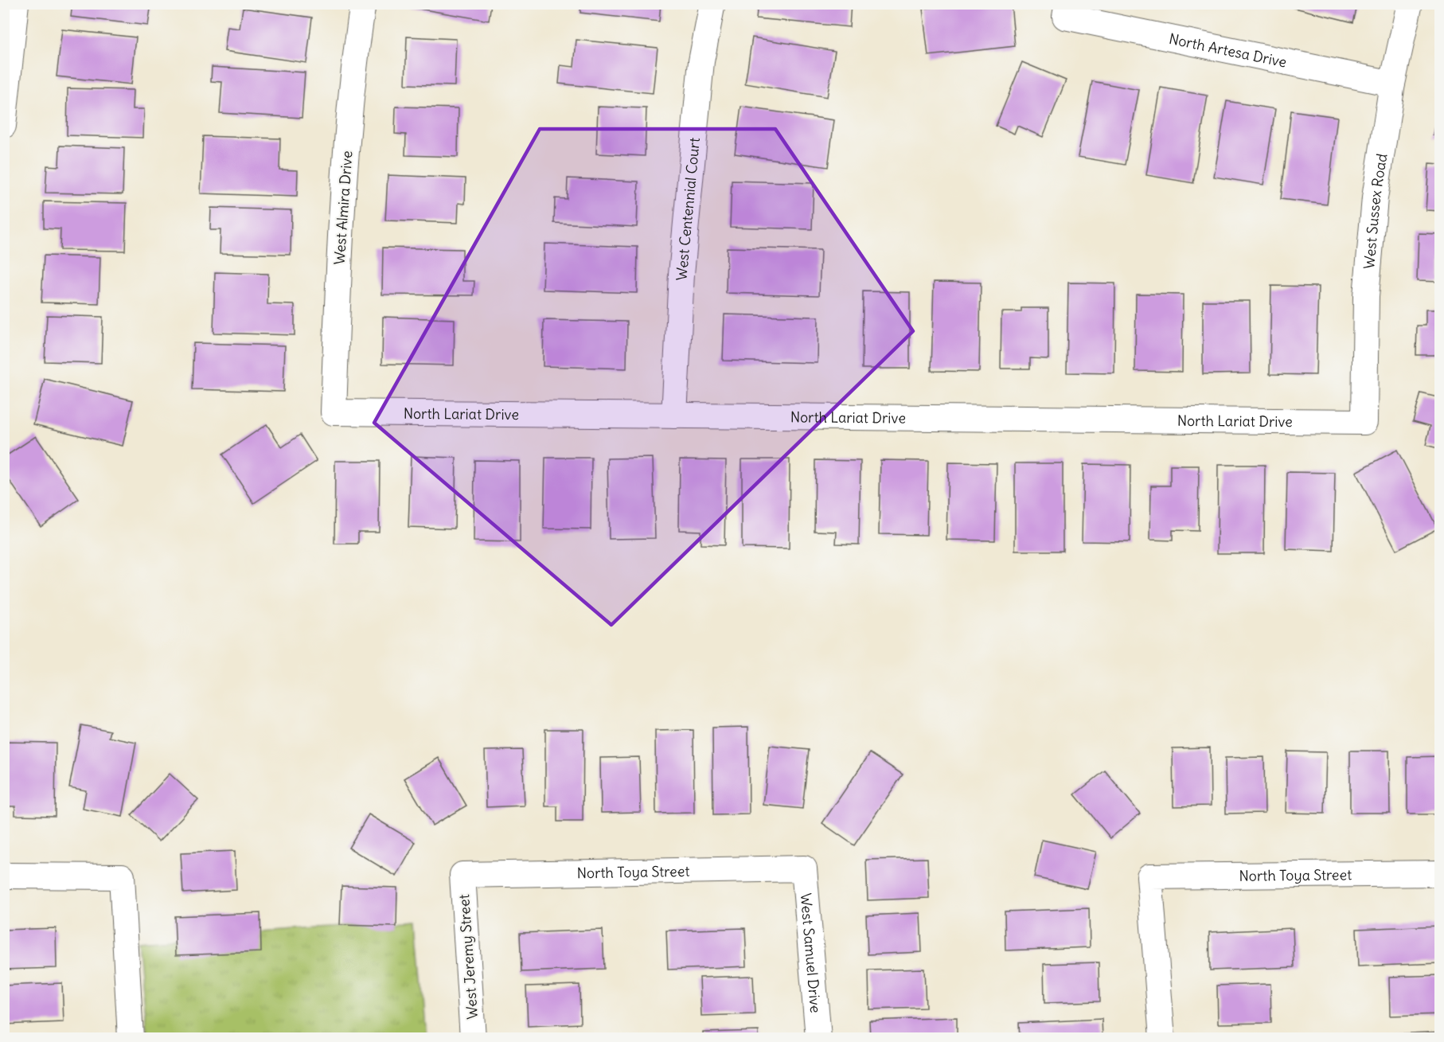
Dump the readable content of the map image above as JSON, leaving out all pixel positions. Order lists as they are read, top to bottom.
{
  "streets": {
    "street": [
      "North Artesa Drive",
      "West Almira Drive",
      "West Centennial Court",
      "West Sussex Road",
      "North Lariat Drive",
      "North Toya Street",
      "West Samuel Drive",
      "West Jeremy Street"
    ]
  },
  "crossings": [
    ["North Artesa Drive", "West Sussex Road"],
    ["West Almira Drive", "North Lariat Drive"],
    ["West Centennial Court", "North Lariat Drive"],
    ["West Sussex Road", "North Lariat Drive"],
    ["North Toya Street", "West Samuel Drive"],
    ["North Toya Street", "West Jeremy Street"]
  ]
}
